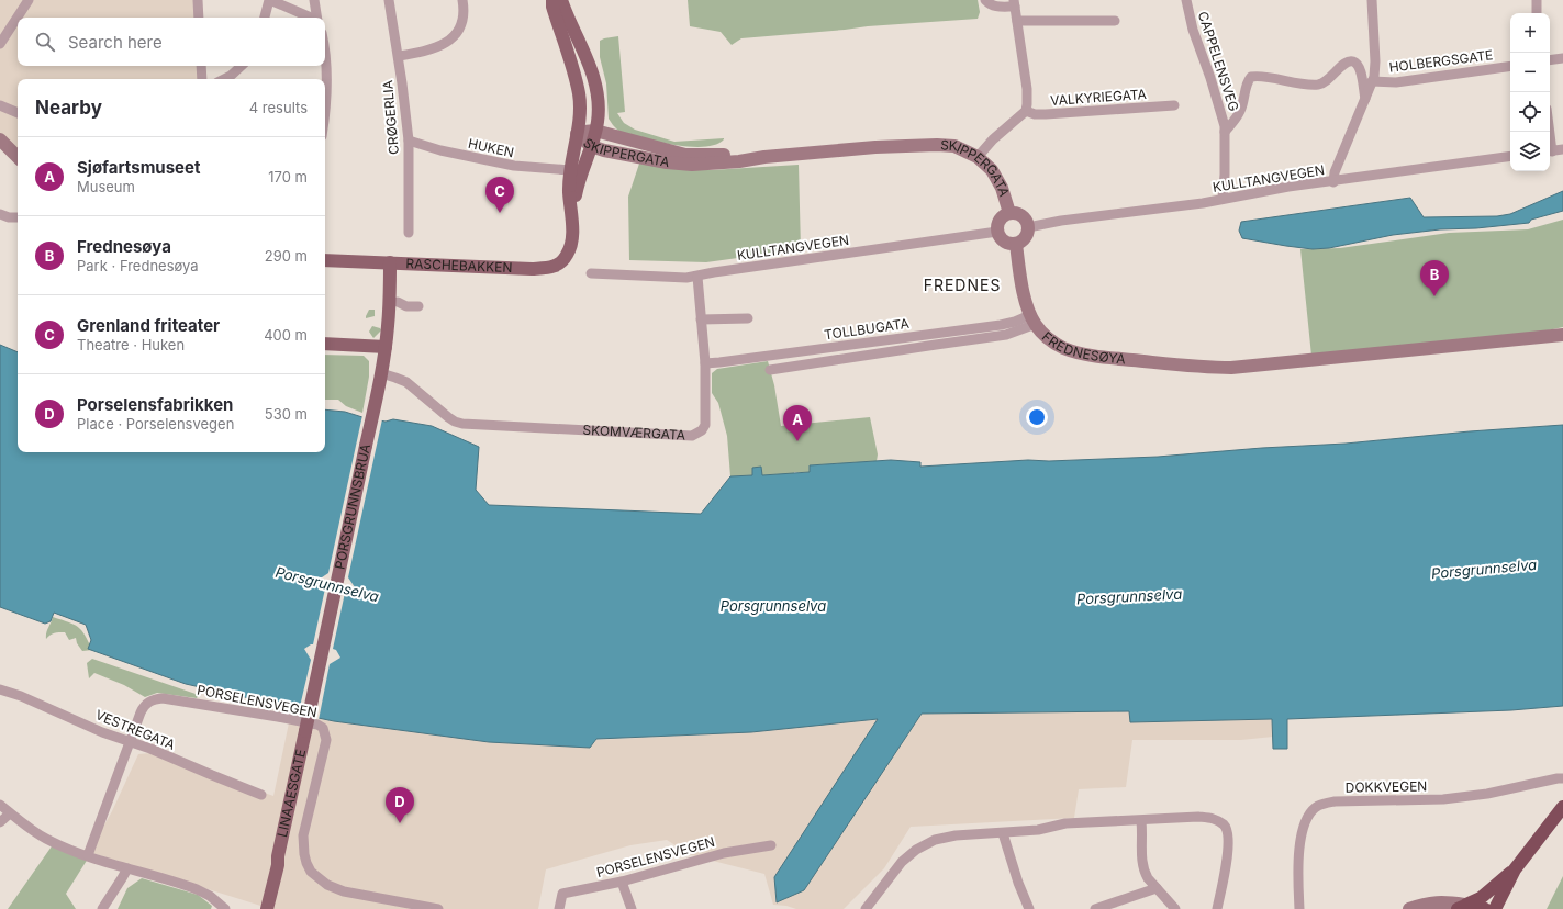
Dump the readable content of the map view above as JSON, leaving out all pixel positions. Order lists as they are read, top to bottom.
{
  "streets": {
    "main road": ["RASCHEBAKKEN", "PORSGRUNNSBRUA", "LINAAESGATE"],
    "street": [
      "CAPPELENSVEG",
      "HOLBERGSGATE",
      "VALKYRIEGATA",
      "CRØGERLIA",
      "HUKEN",
      "SKIPPERGATA",
      "KULLTANGVEGEN",
      "TOLLBUGATA",
      "FREDNESØYA",
      "SKOMVÆRGATA",
      "PORSELENSVEGEN",
      "VESTREGATA",
      "DOKKVEGEN"
    ]
  },
  "crossings": [
    ["CAPPELENSVEG", "KULLTANGVEGEN"],
    ["CRØGERLIA", "HUKEN"],
    ["HUKEN", "RASCHEBAKKEN"],
    ["SKIPPERGATA", "KULLTANGVEGEN"],
    ["SKIPPERGATA", "RASCHEBAKKEN"],
    ["SKIPPERGATA", "FREDNESØYA"],
    ["KULLTANGVEGEN", "FREDNESØYA"],
    ["KULLTANGVEGEN", "SKOMVÆRGATA"],
    ["TOLLBUGATA", "FREDNESØYA"],
    ["TOLLBUGATA", "SKOMVÆRGATA"],
    ["SKOMVÆRGATA", "PORSGRUNNSBRUA"],
    ["PORSGRUNNSBRUA", "LINAAESGATE"],
    ["PORSELENSVEGEN", "VESTREGATA"]
  ],
  "districts": ["FREDNES"],
  "water": ["Porsgrunnselva"],
  "page": {
    "map_buttons": ["+", "−"],
    "search": "Search here",
    "heading": ["Nearby", "4 results"],
    "list": [
      {
        "mark": "A",
        "name": "Sjøfartsmuseet",
        "note": "Museum",
        "value": "170 m"
      },
      {
        "mark": "B",
        "name": "Frednesøya",
        "note": "Park · Frednesøya",
        "value": "290 m"
      },
      {
        "mark": "C",
        "name": "Grenland friteater",
        "note": "Theatre · Huken",
        "value": "400 m"
      },
      {
        "mark": "D",
        "name": "Porselensfabrikken",
        "note": "Place · Porselensvegen",
        "value": "530 m"
      }
    ],
    "pins": [
      "C",
      "B",
      "A",
      "D"
    ]
  }
}
